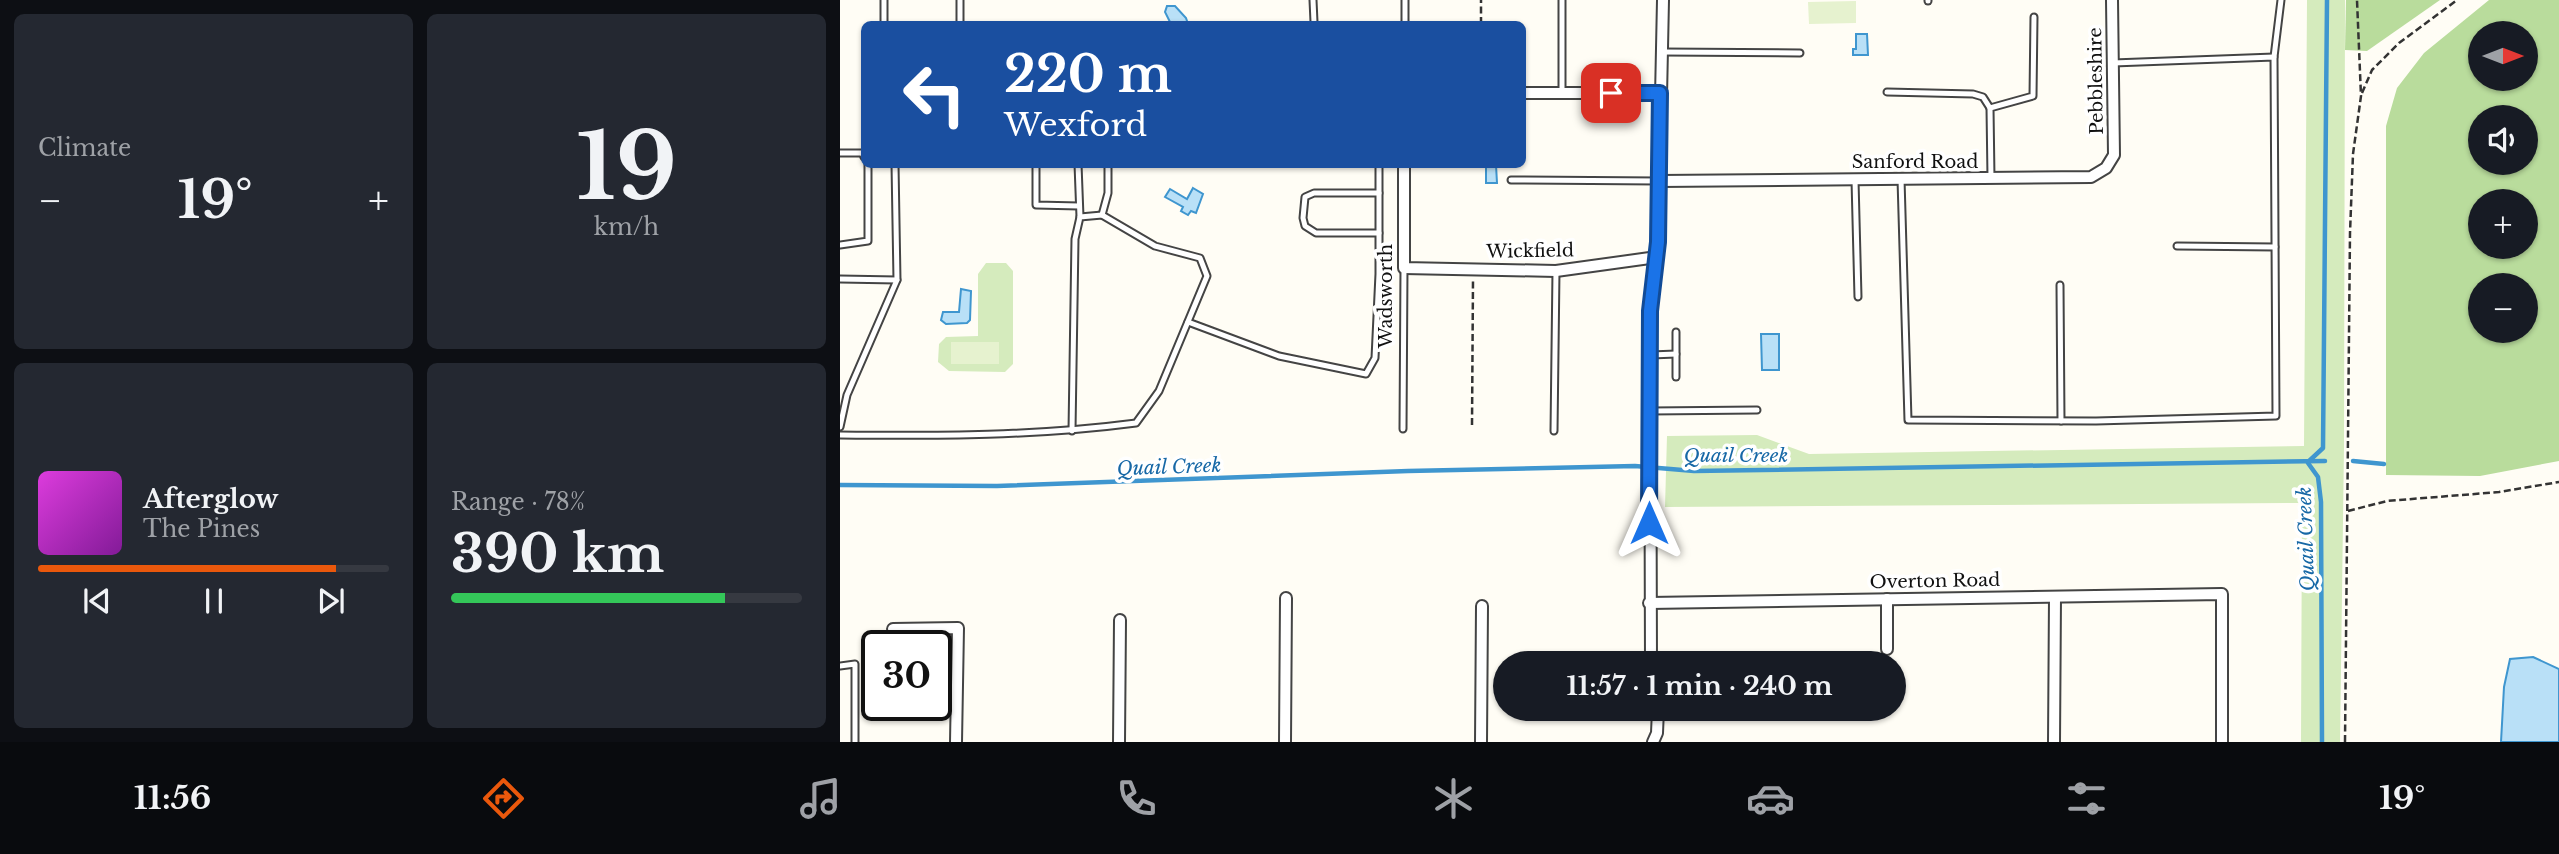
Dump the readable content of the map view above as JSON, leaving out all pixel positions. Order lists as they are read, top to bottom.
{
  "streets": {
    "street": [
      "Pebbleshire",
      "Sanford Road",
      "Wickfield",
      "Wadsworth",
      "Overton Road"
    ]
  },
  "crossings": [
    ["Pebbleshire", "Sanford Road"],
    ["Wickfield", "Wadsworth"]
  ],
  "water": ["Quail Creek"],
  "north": "right",
  "page": {
    "tile": [
      "Climate",
      ["19", "km/h"],
      ["Range · 78%", "390 km"]
    ],
    "map_buttons": ["+", "−"],
    "turn": ["220 m", "Wexford"],
    "heat": ["−", "19°", "+"],
    "song": ["Afterglow", "The Pines"],
    "limit": "30",
    "trip": "11:57 · 1 min · 240 m",
    "tabs": ["11:56", "19°"]
  }
}
